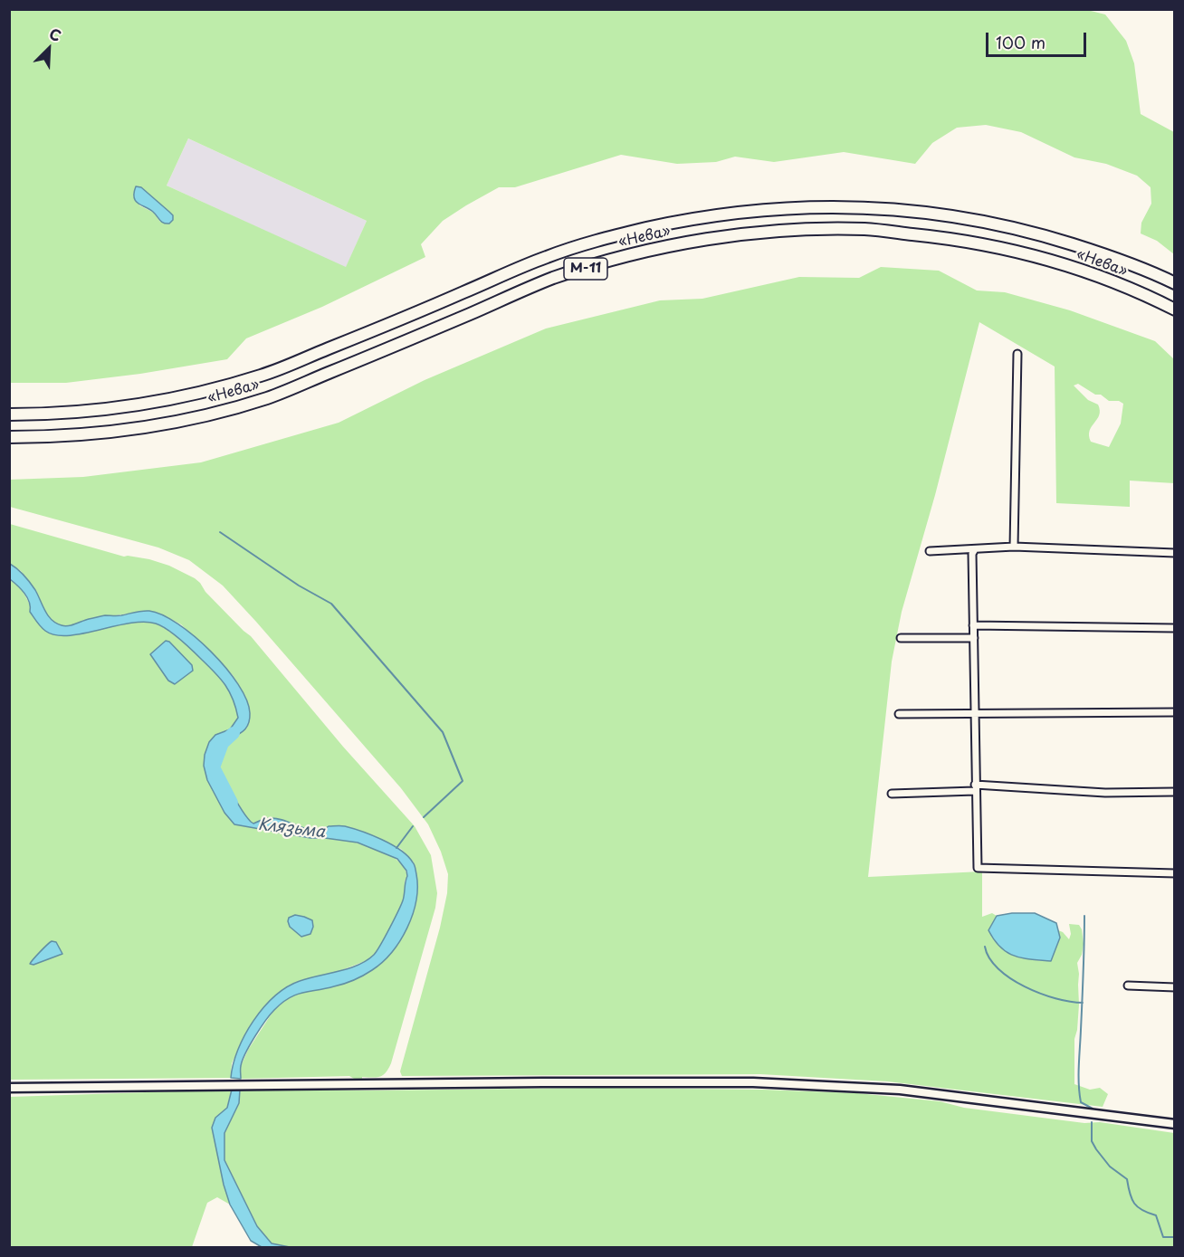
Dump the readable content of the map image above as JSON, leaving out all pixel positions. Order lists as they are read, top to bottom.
{
  "streets": {
    "highway": ["«Нева»", "М-11"]
  },
  "water": ["Клязьма"],
  "scale_bar": "100 m",
  "north": "top right"
}
